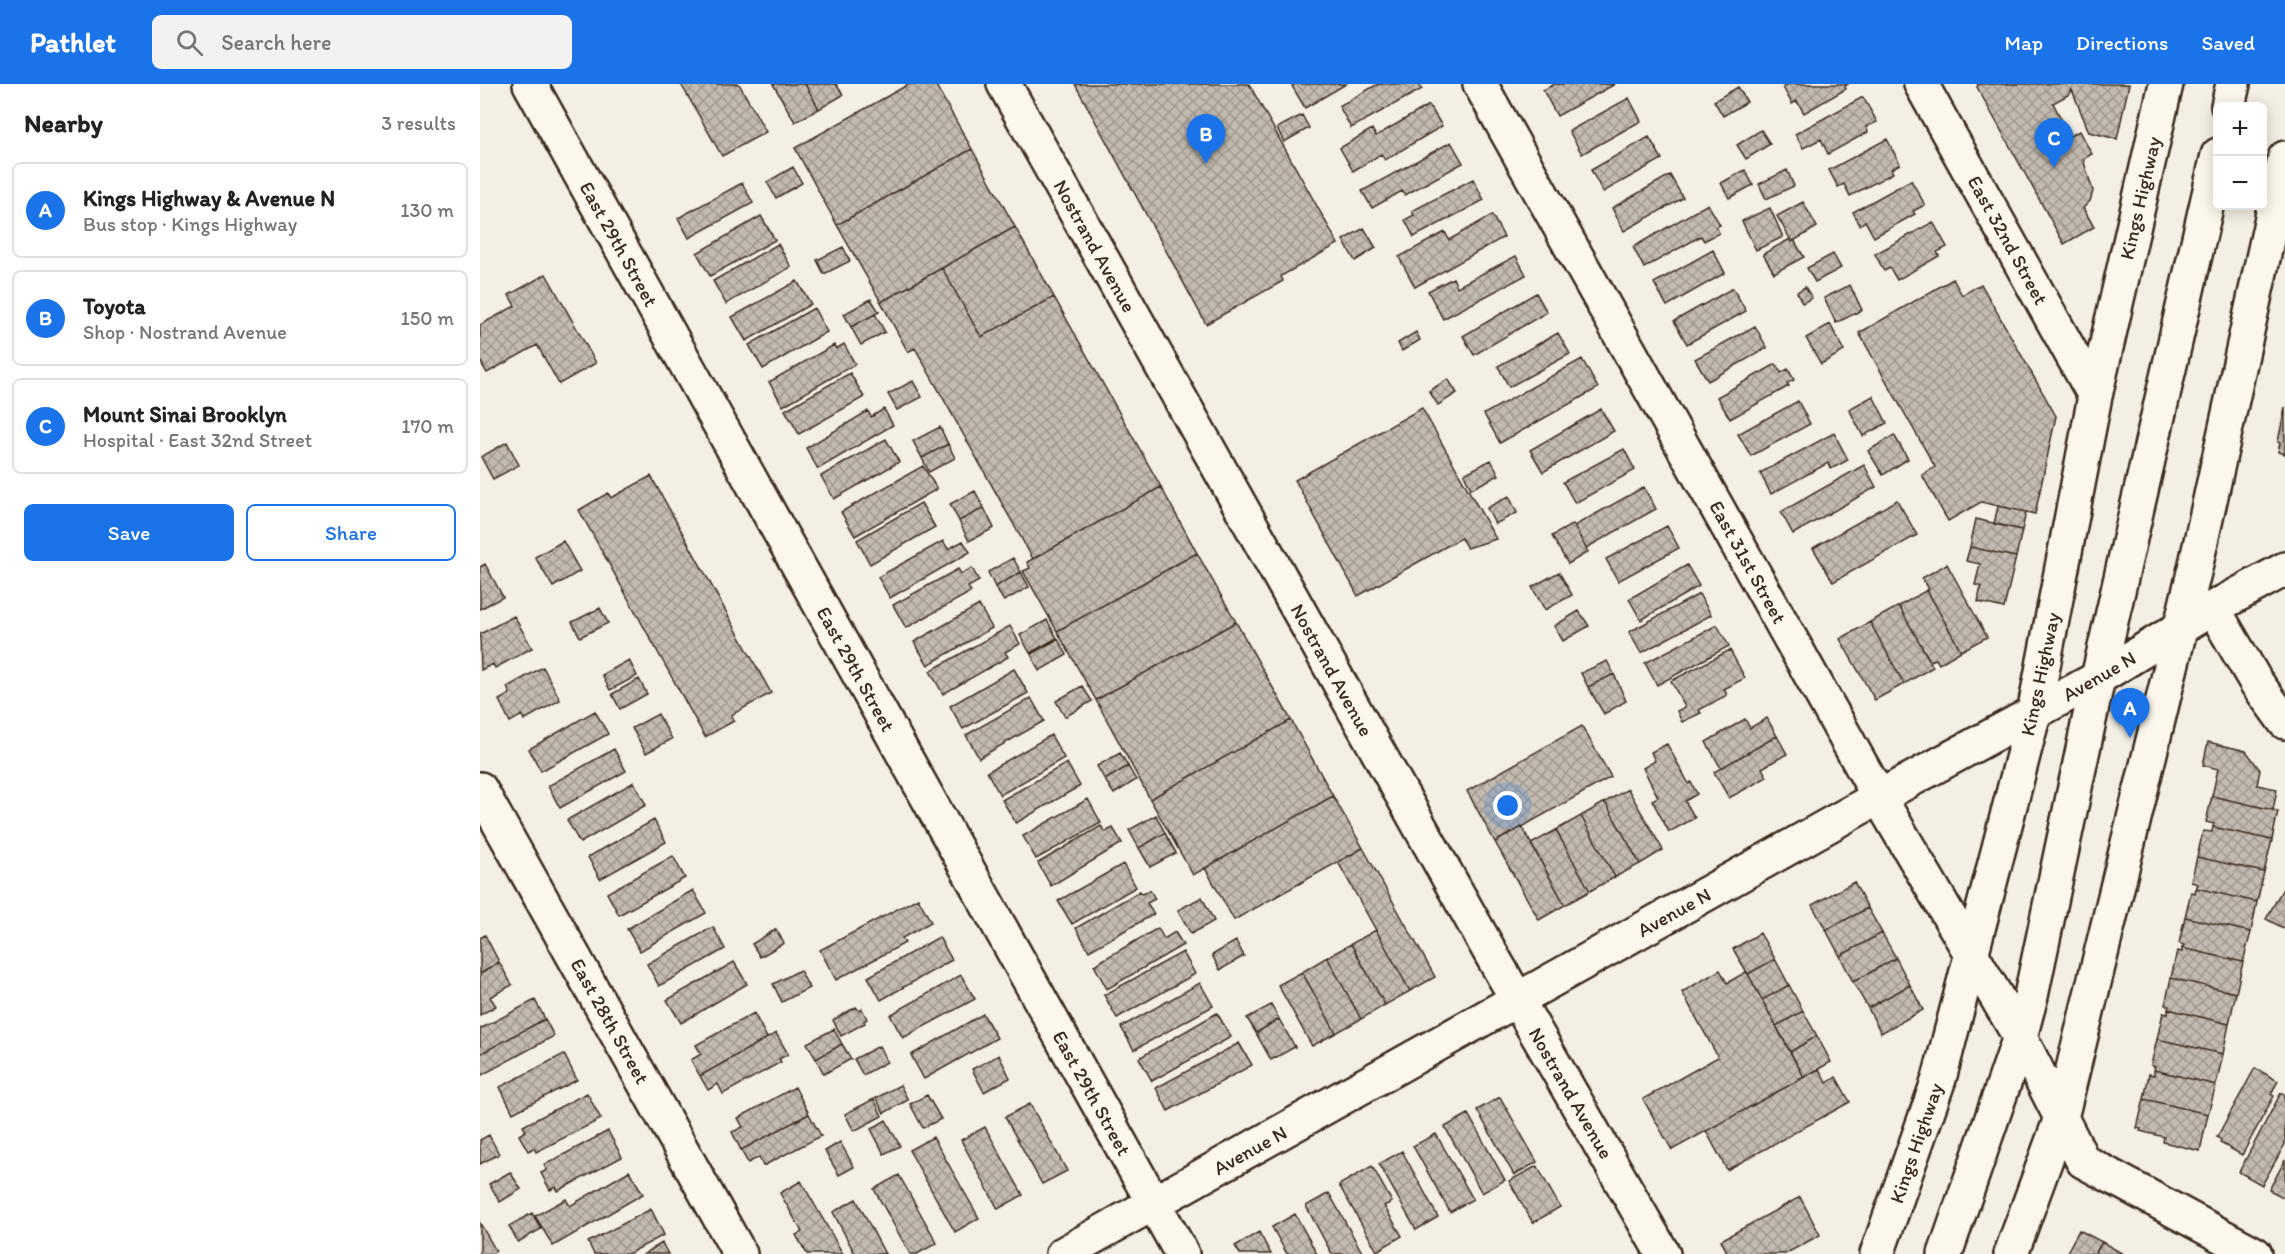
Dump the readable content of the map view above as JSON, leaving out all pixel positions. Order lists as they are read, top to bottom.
{
  "streets": {
    "street": [
      "Kings Highway",
      "East 32nd Street",
      "East 29th Street",
      "Nostrand Avenue",
      "East 31st Street",
      "Avenue N",
      "East 28th Street"
    ]
  },
  "crossings": [
    ["Kings Highway", "East 32nd Street"],
    ["Kings Highway", "East 31st Street"],
    ["Kings Highway", "Avenue N"],
    ["East 29th Street", "Avenue N"],
    ["Nostrand Avenue", "Avenue N"],
    ["East 31st Street", "Avenue N"]
  ],
  "page": {
    "header": "Pathlet",
    "search": "Search here",
    "nav": ["Map", "Directions", "Saved"],
    "heading": ["Nearby", "3 results"],
    "map_buttons": ["+", "−"],
    "pins": ["B", "C", "A"],
    "list": [
      {
        "mark": "A",
        "name": "Kings Highway & Avenue N",
        "note": "Bus stop · Kings Highway",
        "value": "130 m"
      },
      {
        "mark": "B",
        "name": "Toyota",
        "note": "Shop · Nostrand Avenue",
        "value": "150 m"
      },
      {
        "mark": "C",
        "name": "Mount Sinai Brooklyn",
        "note": "Hospital · East 32nd Street",
        "value": "170 m"
      }
    ],
    "buttons": ["Save", "Share"]
  }
}
